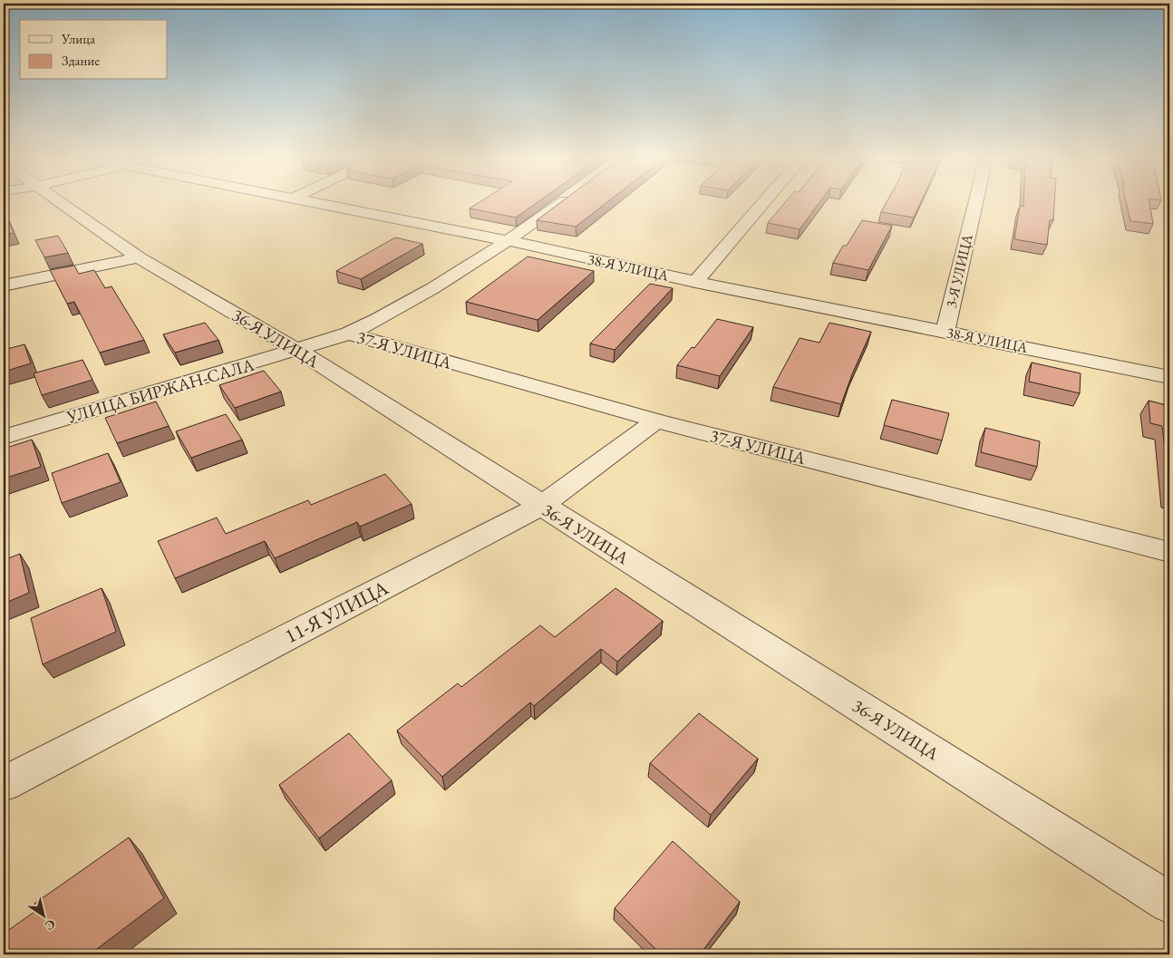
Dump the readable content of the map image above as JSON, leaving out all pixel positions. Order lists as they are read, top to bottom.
{
  "streets": {
    "street": [
      "38-Я УЛИЦА",
      "3-Я УЛИЦА",
      "36-Я УЛИЦА",
      "37-Я УЛИЦА",
      "УЛИЦА БИРЖАН-САЛА",
      "11-Я УЛИЦА"
    ]
  },
  "crossings": [
    ["38-Я УЛИЦА", "3-Я УЛИЦА"],
    ["38-Я УЛИЦА", "УЛИЦА БИРЖАН-САЛА"],
    ["36-Я УЛИЦА", "УЛИЦА БИРЖАН-САЛА"],
    ["36-Я УЛИЦА", "11-Я УЛИЦА"],
    ["37-Я УЛИЦА", "УЛИЦА БИРЖАН-САЛА"],
    ["37-Я УЛИЦА", "11-Я УЛИЦА"]
  ],
  "legend": ["Улица", "Здание"],
  "north": "bottom right"
}
